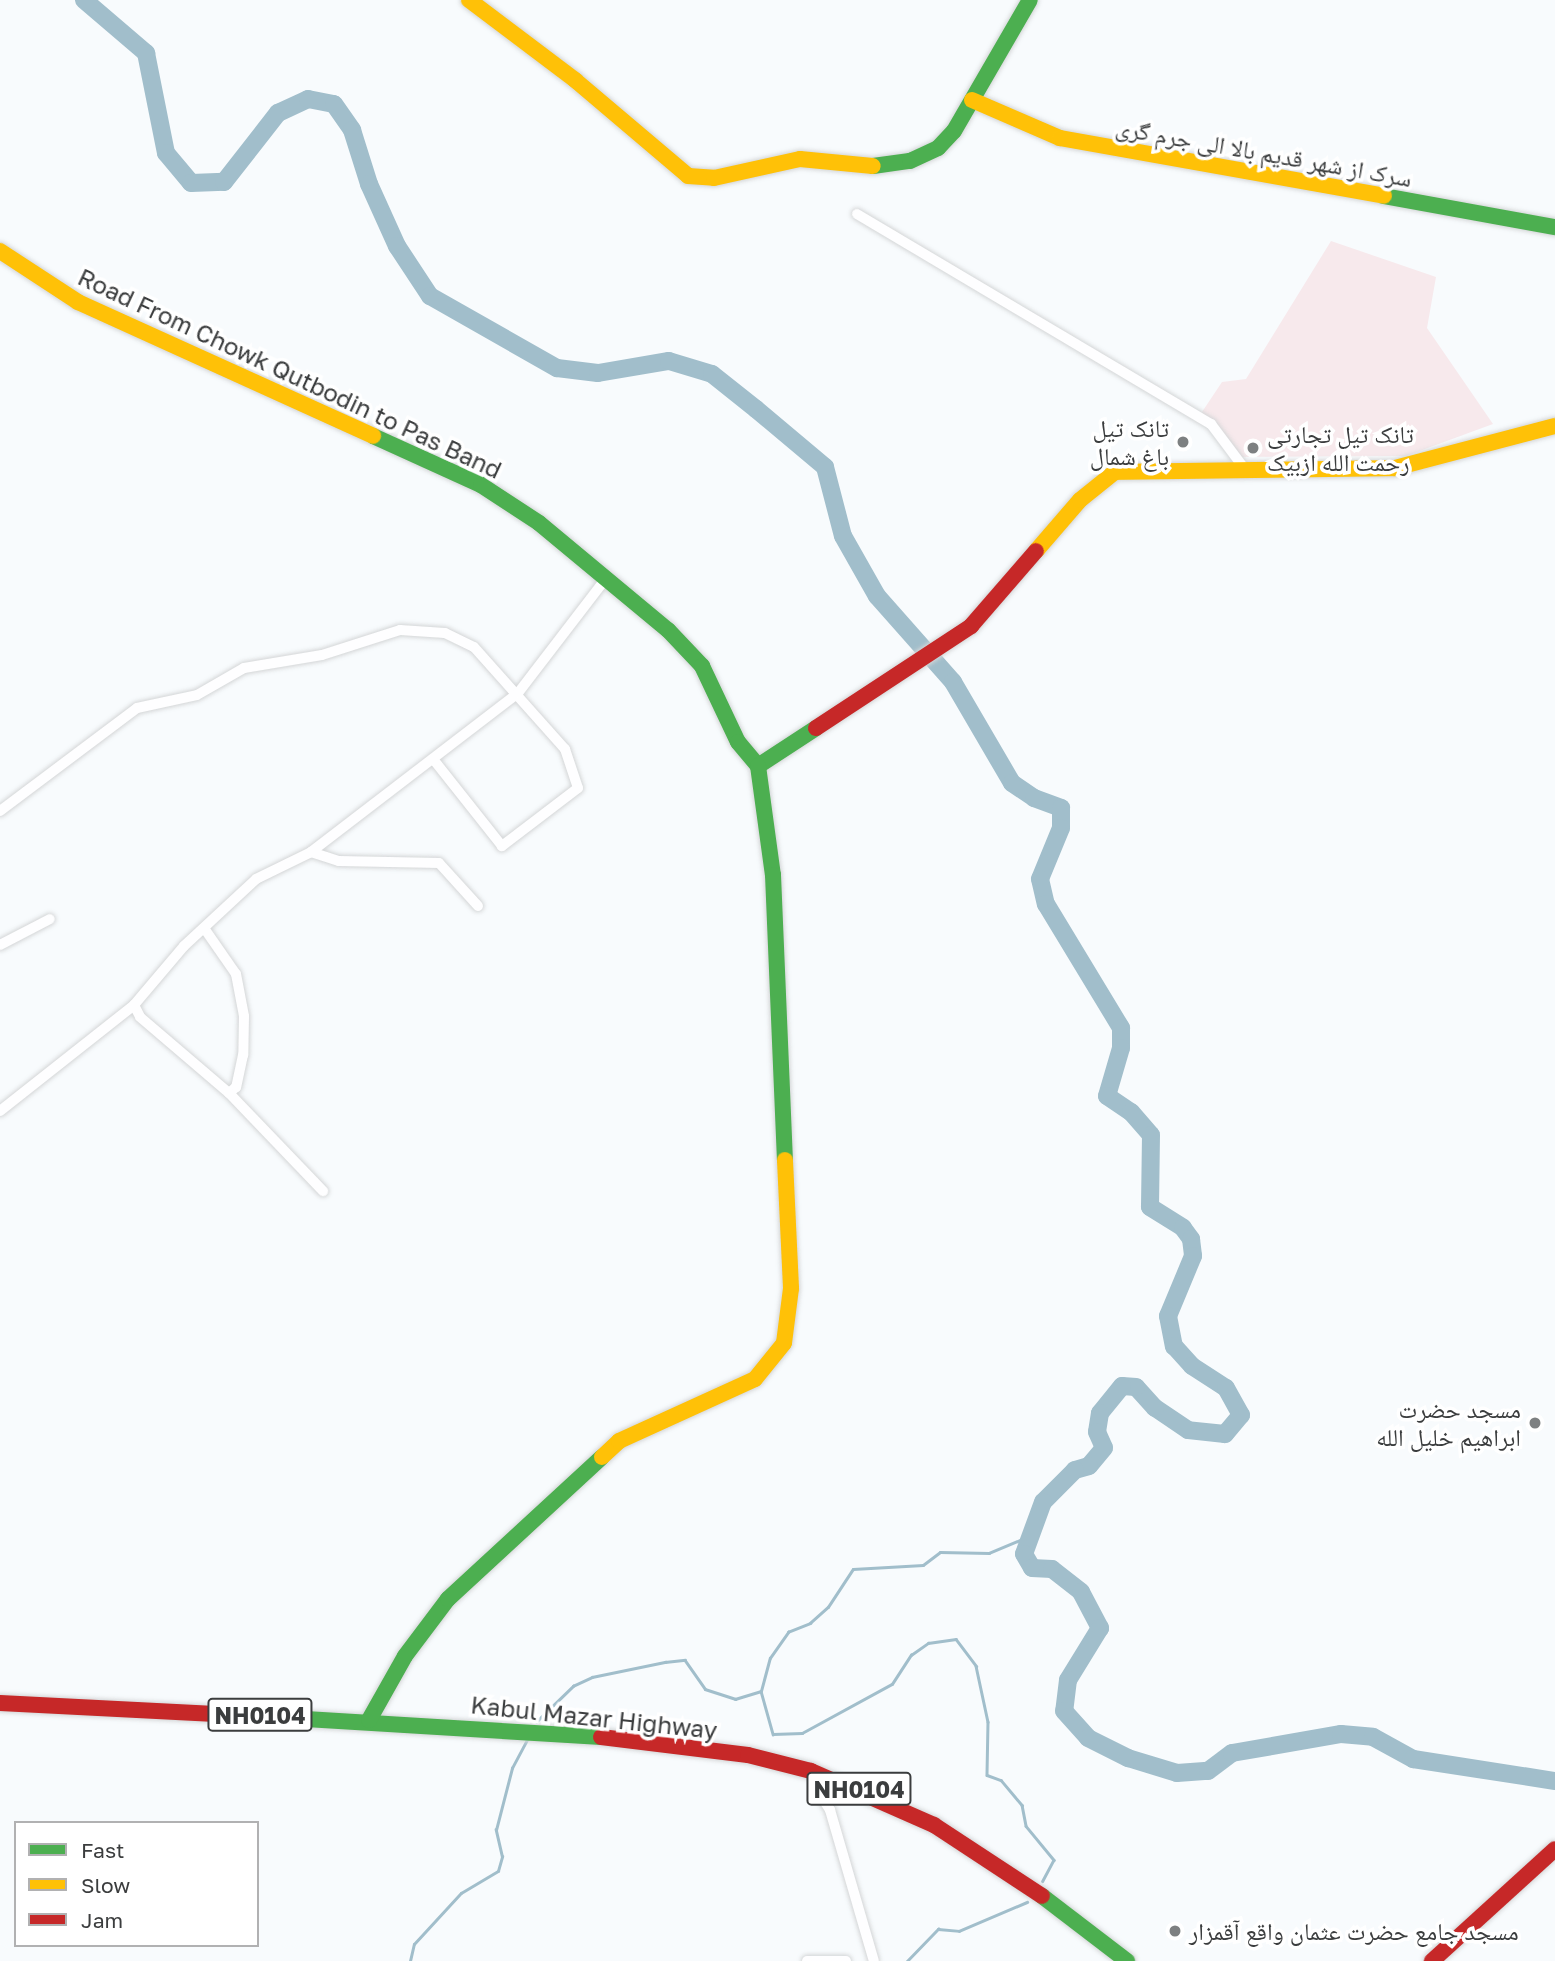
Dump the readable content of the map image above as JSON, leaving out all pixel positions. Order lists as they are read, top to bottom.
{
  "streets": {
    "main road": [
      "سرک از شهر قدیم بالا الی جرم گری",
      "Road From Chowk Qutbodin to Pas Band",
      "NH0104",
      "Kabul Mazar Highway"
    ]
  },
  "places": [
    "تانک تیل باغ شمال",
    "تانک تیل تجارتی رحمت الله ازبیک",
    "مسجد حضرت ابراهیم خلیل الله",
    "مسجد جامع حضرت عثمان واقع آقمزار"
  ],
  "legend": ["Fast", "Slow", "Jam"]
}
